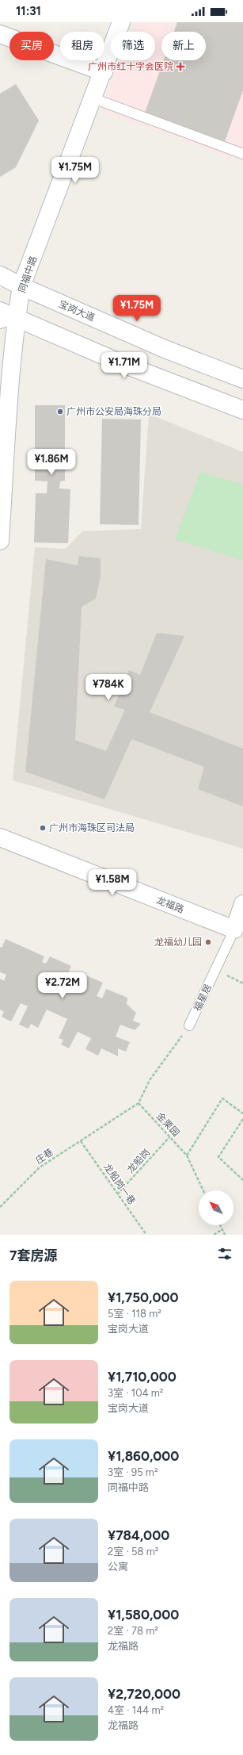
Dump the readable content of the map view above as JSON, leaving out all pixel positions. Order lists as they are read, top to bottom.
{
  "streets": {
    "main road": ["同福中路", "宝岗大道", "龙福路"],
    "lane": ["福星居"],
    "path": [
      "金栗园",
      "庄巷",
      "龙船岗",
      "龙船岗一巷"
    ]
  },
  "crossings": [
    ["同福中路", "宝岗大道"],
    ["龙福路", "福星居"],
    ["金栗园", "庄巷"],
    ["金栗园", "龙船岗"],
    ["庄巷", "龙船岗一巷"],
    ["龙船岗", "龙船岗一巷"]
  ],
  "places": {
    "health": ["广州市红十字会医院"],
    "other": ["广州市公安局海珠分局", "广州市海珠区司法局", "龙福幼儿园"]
  },
  "north": "top left",
  "page": {
    "status": "11:31",
    "chip": [
      "买房",
      "租房",
      "筛选",
      "新上"
    ],
    "price": [
      "¥1.75M",
      "¥1.75M",
      "¥1.71M",
      "¥1.86M",
      "¥784K",
      "¥1.58M",
      "¥2.72M"
    ],
    "heading": "7套房源",
    "list": [
      {
        "name": "¥1,750,000",
        "note": "5室 · 118 m² · 宝岗大道"
      },
      {
        "name": "¥1,710,000",
        "note": "3室 · 104 m² · 宝岗大道"
      },
      {
        "name": "¥1,860,000",
        "note": "3室 · 95 m² · 同福中路"
      },
      {
        "name": "¥784,000",
        "note": "2室 · 58 m² · 公寓"
      },
      {
        "name": "¥1,580,000",
        "note": "2室 · 78 m² · 龙福路"
      },
      {
        "name": "¥2,720,000",
        "note": "4室 · 144 m² · 龙福路"
      }
    ]
  }
}
